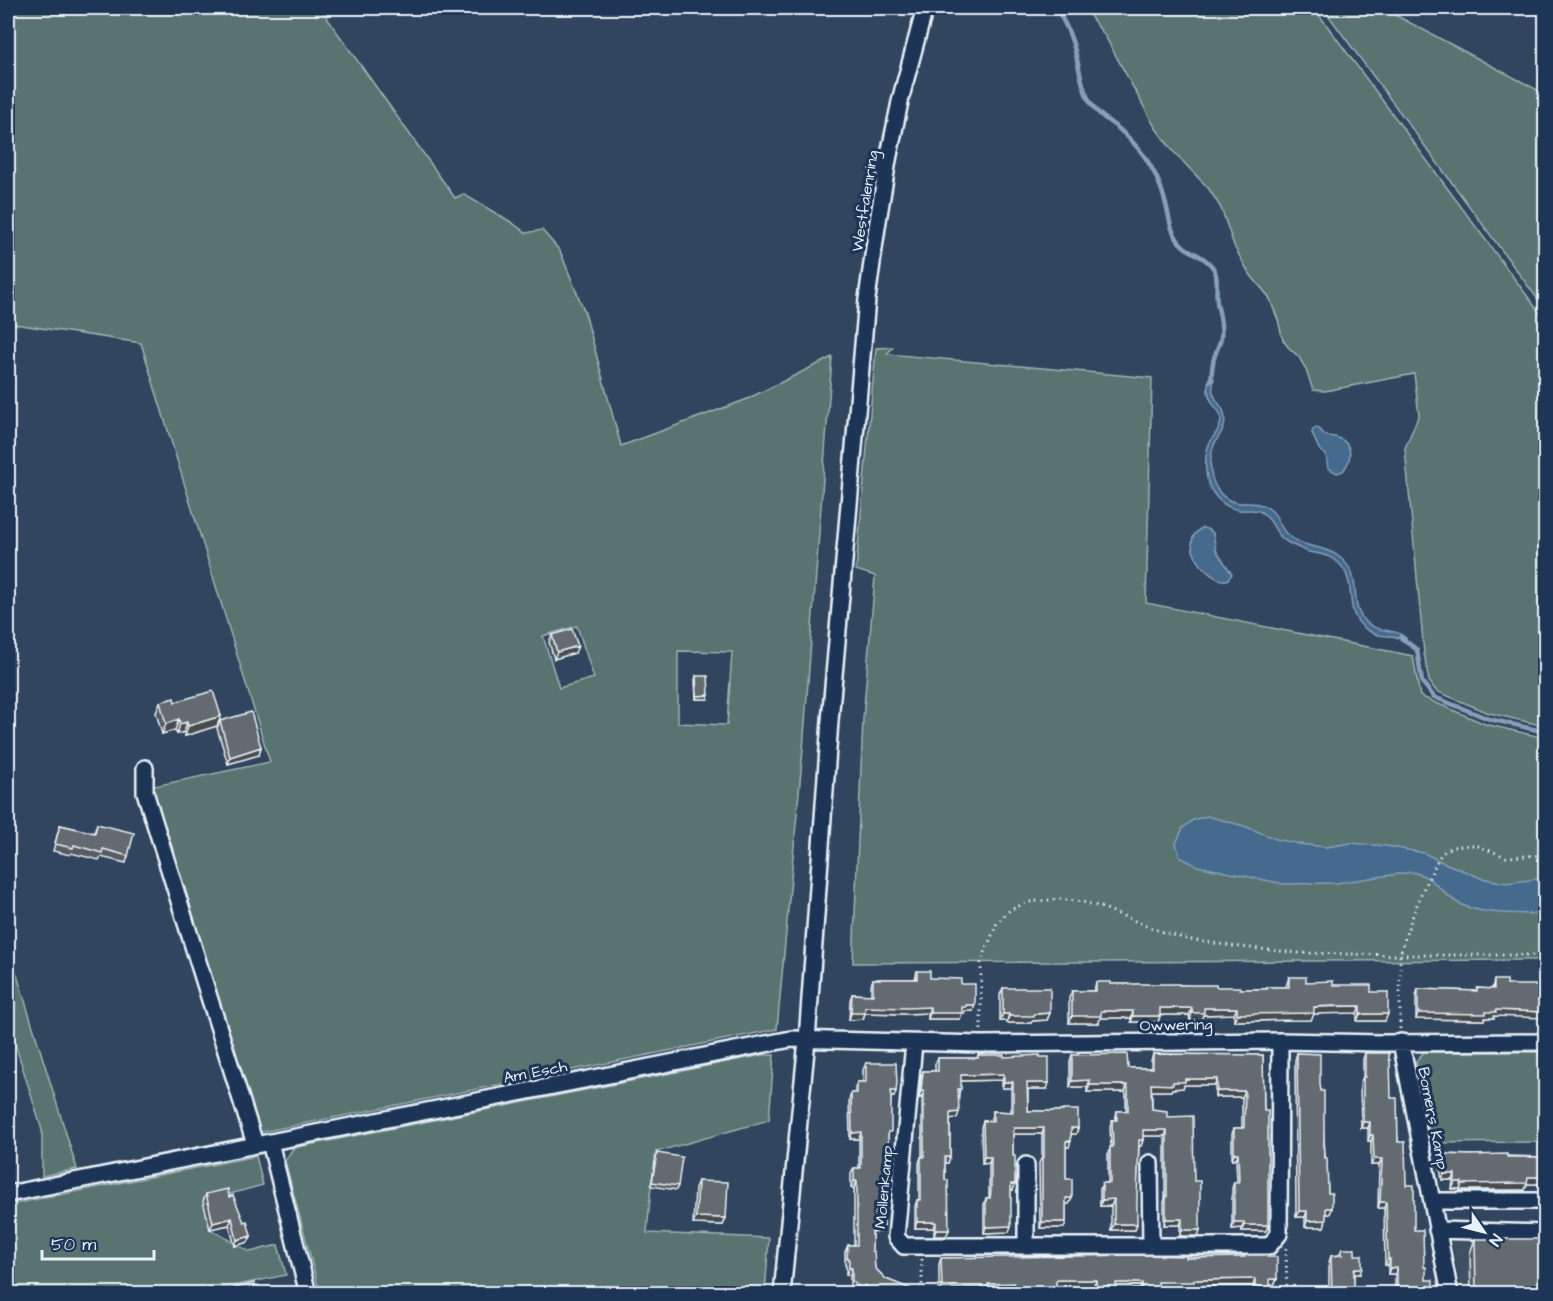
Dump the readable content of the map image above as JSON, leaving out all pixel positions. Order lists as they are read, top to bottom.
{
  "streets": {
    "street": [
      "Westfalenring",
      "Owwering",
      "Am Esch",
      "Bomers Kamp",
      "Möllenkamp"
    ]
  },
  "crossings": [
    ["Westfalenring", "Owwering"],
    ["Westfalenring", "Am Esch"],
    ["Owwering", "Am Esch"],
    ["Owwering", "Bomers Kamp"],
    ["Owwering", "Möllenkamp"]
  ],
  "scale_bar": "50 m",
  "north": "bottom right"
}
